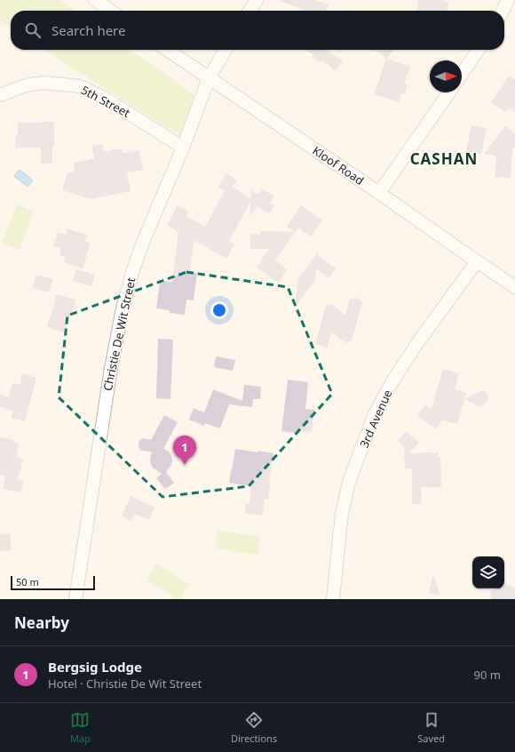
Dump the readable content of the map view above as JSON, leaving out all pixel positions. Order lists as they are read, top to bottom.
{
  "streets": {
    "street": [
      "5th Street",
      "Kloof Road",
      "Christie De Wit Street",
      "3rd Avenue"
    ]
  },
  "crossings": [
    ["5th Street", "Christie De Wit Street"],
    ["Kloof Road", "Christie De Wit Street"],
    ["Kloof Road", "3rd Avenue"]
  ],
  "districts": ["CASHAN"],
  "scale_bar": "50 m",
  "north": "right",
  "page": {
    "search": "Search here",
    "pins": "1",
    "scale": "50 m",
    "heading": "Nearby",
    "list": [
      {
        "mark": "1",
        "name": "Bergsig Lodge",
        "note": "Hotel · Christie De Wit Street",
        "value": "90 m"
      }
    ],
    "nav": ["Map", "Directions", "Saved"]
  }
}
